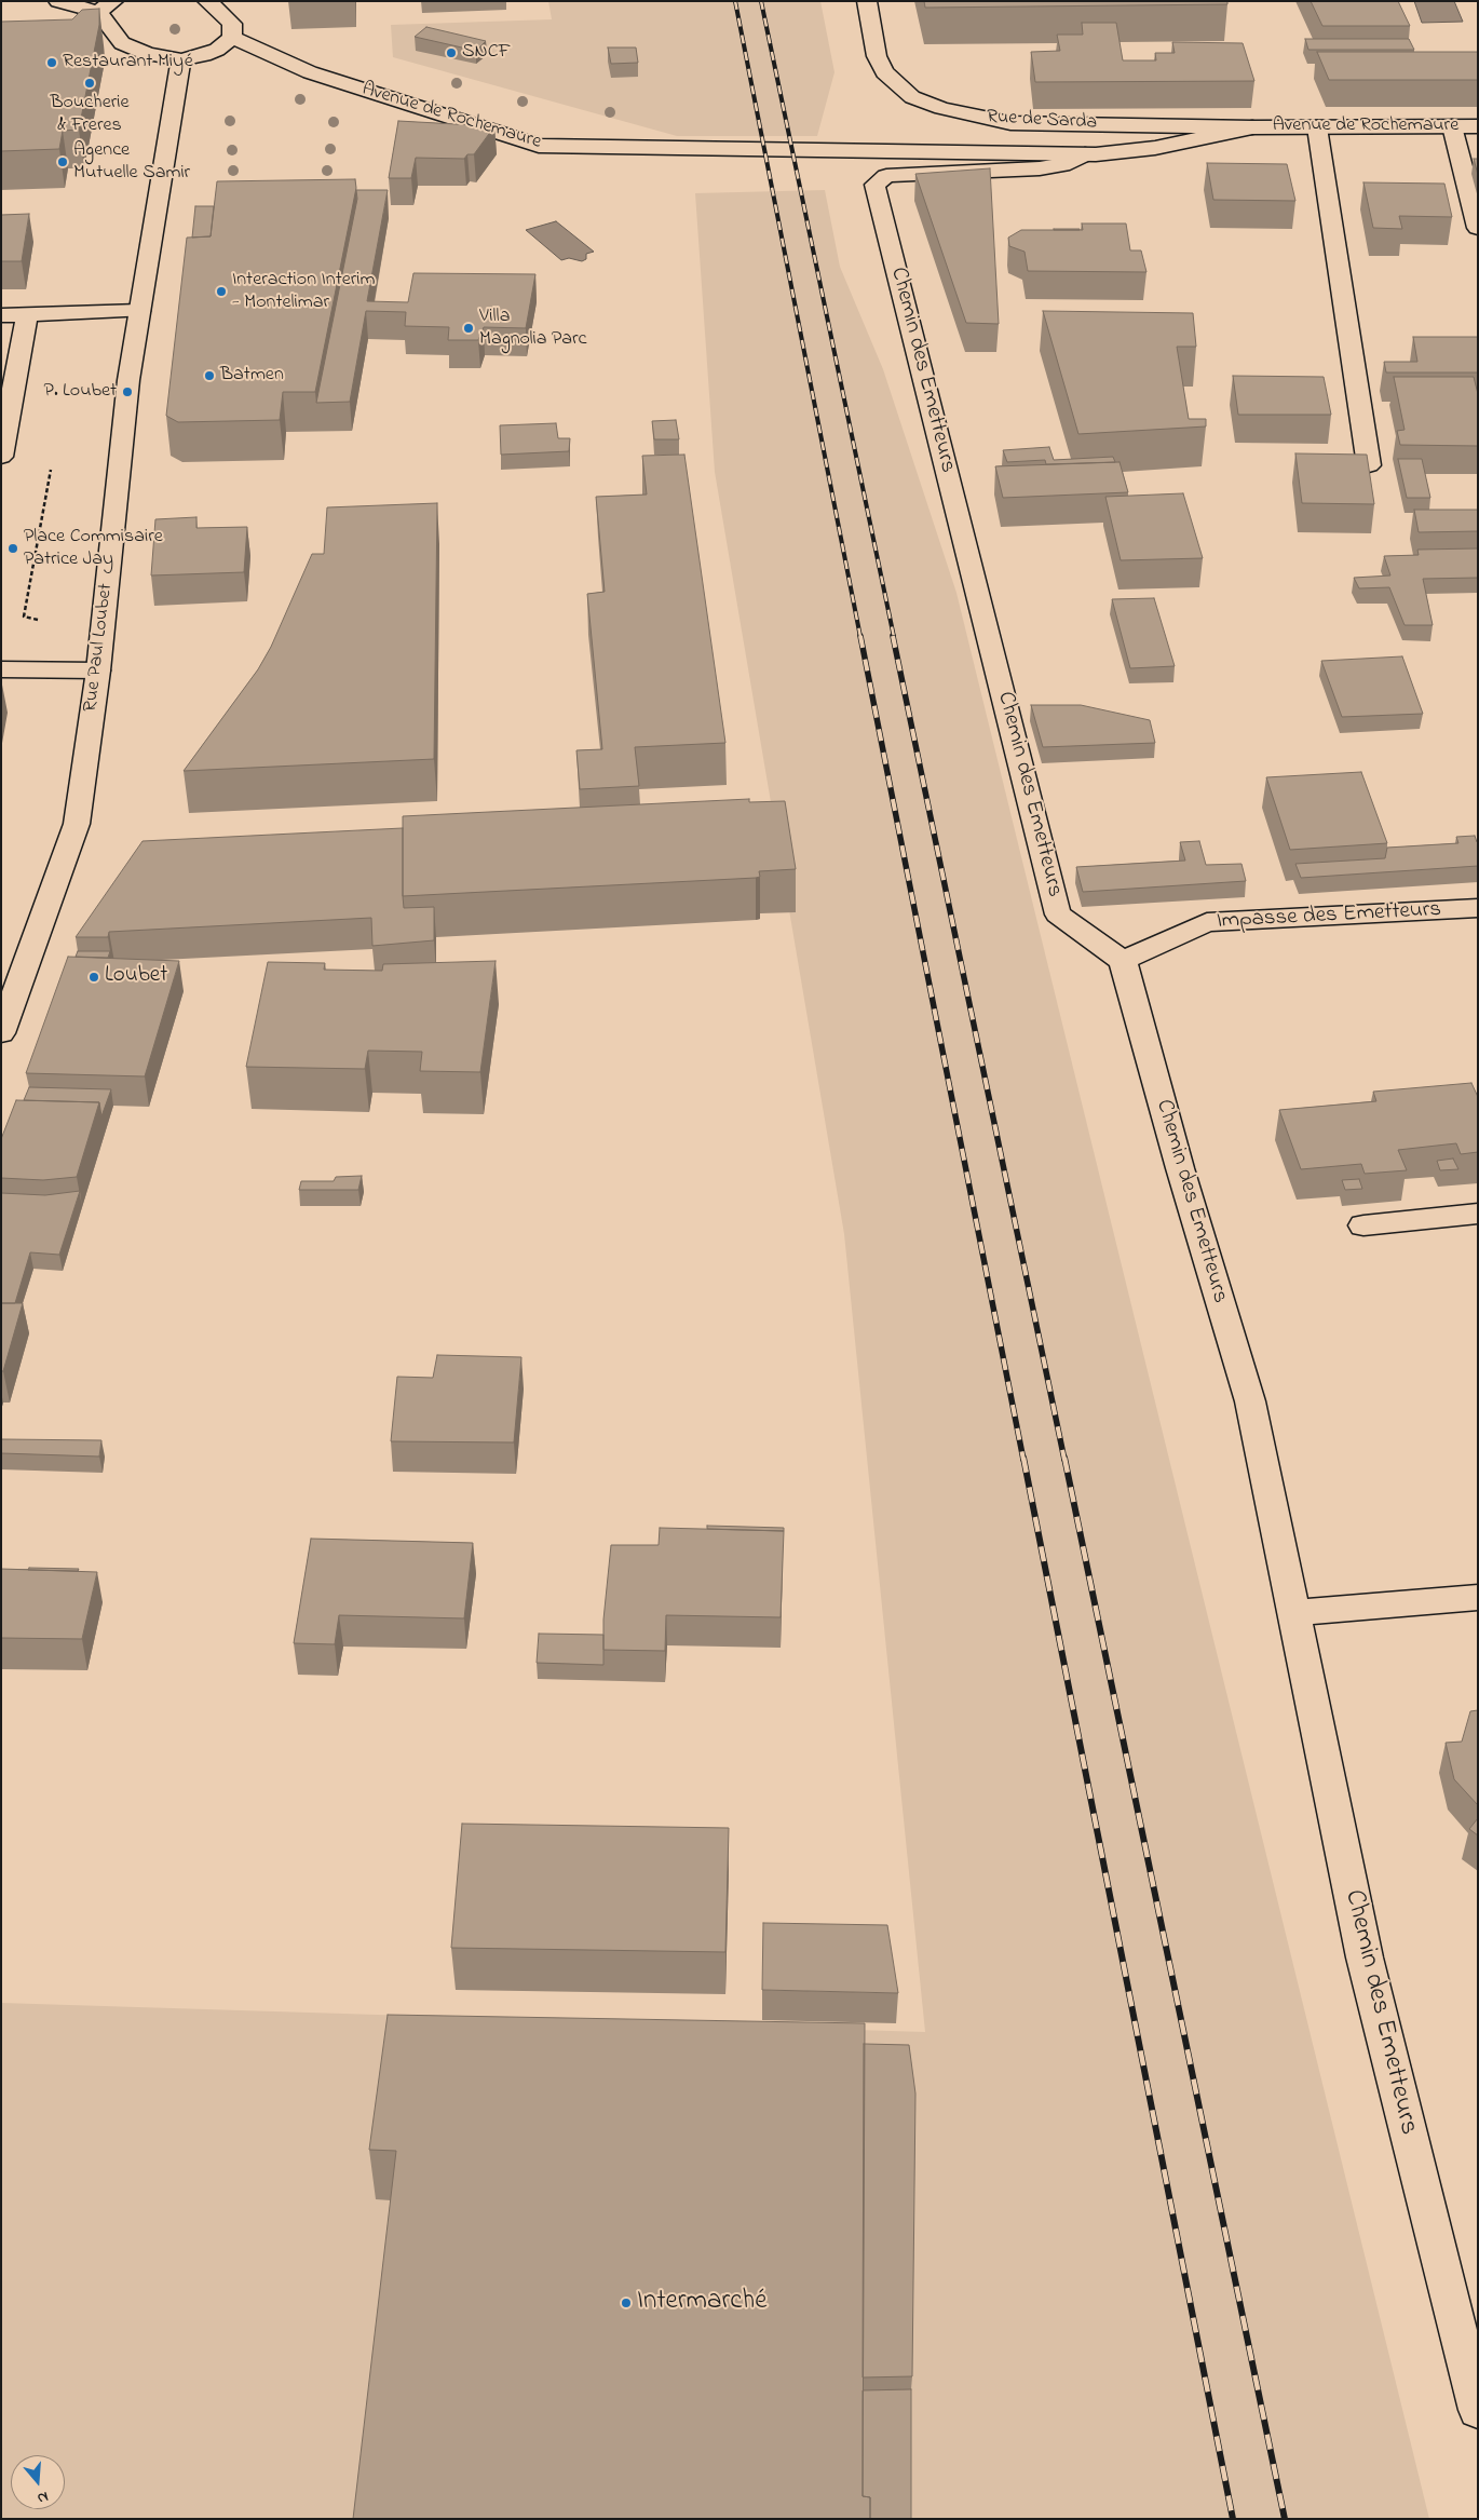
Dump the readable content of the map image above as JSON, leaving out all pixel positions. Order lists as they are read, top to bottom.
{
  "streets": {
    "street": [
      "Avenue de Rochemaure",
      "Rue de Sarda",
      "Chemin des Emetteurs",
      "Rue Paul Loubet",
      "Impasse des Emetteurs"
    ]
  },
  "crossings": [
    ["Avenue de Rochemaure", "Rue de Sarda"],
    ["Avenue de Rochemaure", "Chemin des Emetteurs"],
    ["Chemin des Emetteurs", "Impasse des Emetteurs"]
  ],
  "places": [
    "SNCF",
    "Restaurant Miyé",
    "Boucherie & Freres",
    "Agence Mutuelle Samir",
    "Interaction Interim - Montelimar",
    "Villa Magnolia Parc",
    "Batmen",
    "P. Loubet",
    "Place Commisaire Patrice Jay",
    "Loubet",
    "Intermarché"
  ],
  "north": "bottom"
}
